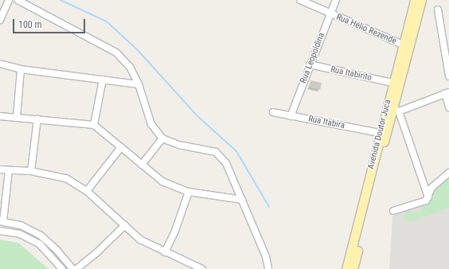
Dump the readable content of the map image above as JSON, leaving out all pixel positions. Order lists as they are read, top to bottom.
{
  "streets": {
    "main road": ["Avenida Doutor Juca"],
    "street": [
      "Rua Hélio Rezende",
      "Rua Leopoldina",
      "Rua Itabirito",
      "Rua Itabira"
    ]
  },
  "crossings": [
    ["Rua Hélio Rezende", "Rua Leopoldina"],
    ["Rua Hélio Rezende", "Avenida Doutor Juca"],
    ["Rua Leopoldina", "Rua Itabirito"],
    ["Rua Leopoldina", "Rua Itabira"],
    ["Rua Itabirito", "Avenida Doutor Juca"],
    ["Rua Itabira", "Avenida Doutor Juca"]
  ],
  "scale_bar": "100 m"
}
